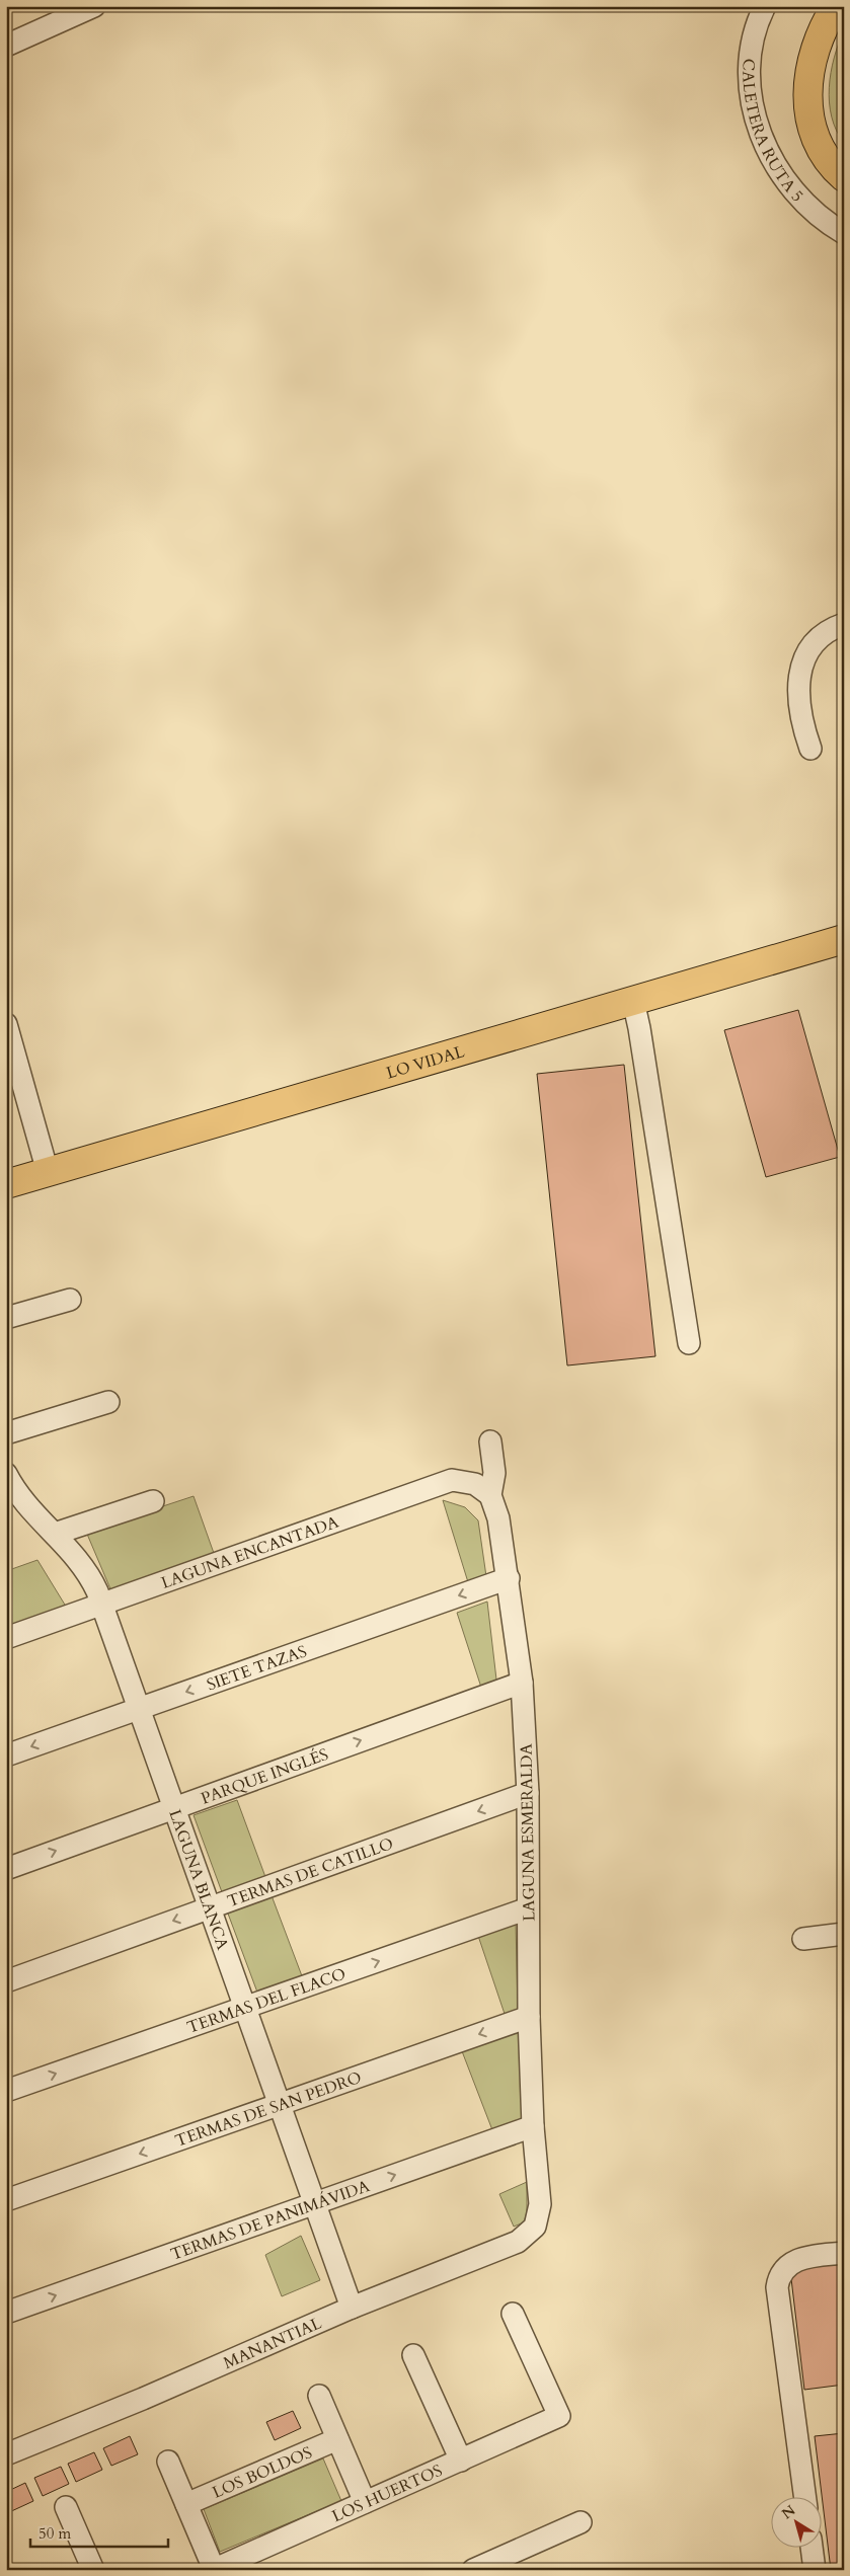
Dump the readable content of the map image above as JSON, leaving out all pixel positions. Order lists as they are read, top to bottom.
{
  "streets": {
    "main road": ["LO VIDAL"],
    "street": [
      "CALETERA RUTA 5",
      "LAGUNA ENCANTADA",
      "SIETE TAZAS",
      "PARQUE INGLÉS",
      "LAGUNA ESMERALDA",
      "TERMAS DE CATILLO",
      "LAGUNA BLANCA",
      "TERMAS DEL FLACO",
      "TERMAS DE SAN PEDRO",
      "TERMAS DE PANIMÁVIDA",
      "MANANTIAL",
      "LOS BOLDOS",
      "LOS HUERTOS"
    ]
  },
  "crossings": [
    ["LAGUNA ENCANTADA", "LAGUNA ESMERALDA"],
    ["LAGUNA ENCANTADA", "LAGUNA BLANCA"],
    ["SIETE TAZAS", "LAGUNA ESMERALDA"],
    ["SIETE TAZAS", "LAGUNA BLANCA"],
    ["PARQUE INGLÉS", "LAGUNA ESMERALDA"],
    ["PARQUE INGLÉS", "LAGUNA BLANCA"],
    ["LAGUNA ESMERALDA", "TERMAS DE CATILLO"],
    ["LAGUNA ESMERALDA", "TERMAS DEL FLACO"],
    ["LAGUNA ESMERALDA", "TERMAS DE SAN PEDRO"],
    ["LAGUNA ESMERALDA", "TERMAS DE PANIMÁVIDA"],
    ["LAGUNA ESMERALDA", "MANANTIAL"],
    ["TERMAS DE CATILLO", "LAGUNA BLANCA"],
    ["LAGUNA BLANCA", "TERMAS DEL FLACO"],
    ["LAGUNA BLANCA", "TERMAS DE SAN PEDRO"],
    ["LAGUNA BLANCA", "TERMAS DE PANIMÁVIDA"],
    ["LAGUNA BLANCA", "MANANTIAL"]
  ],
  "one_way": [
    "SIETE TAZAS",
    "PARQUE INGLÉS",
    "TERMAS DE CATILLO",
    "TERMAS DEL FLACO",
    "TERMAS DE SAN PEDRO",
    "TERMAS DE PANIMÁVIDA"
  ],
  "scale_bar": "50 m",
  "north": "top left"
}
